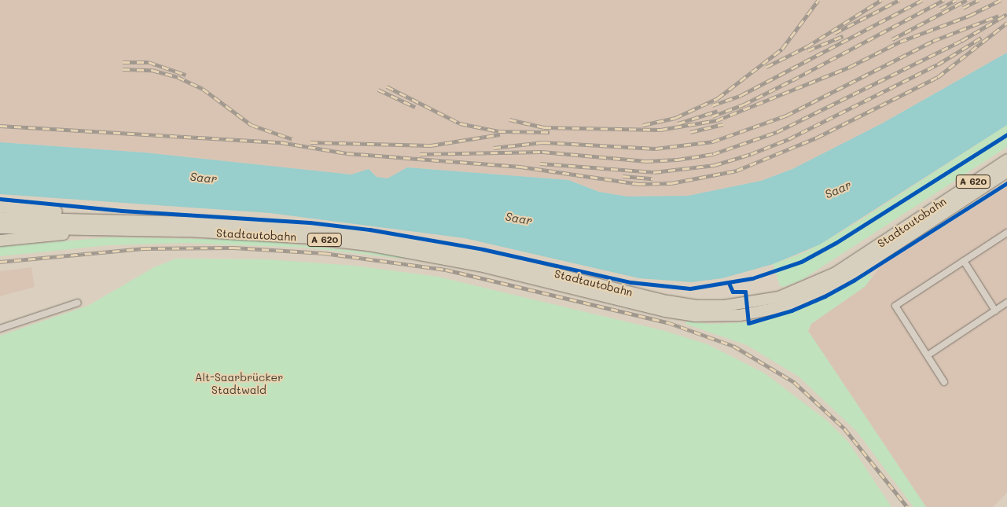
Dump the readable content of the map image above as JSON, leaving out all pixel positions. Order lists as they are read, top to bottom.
{
  "streets": {
    "highway": ["A 620", "Stadtautobahn"]
  },
  "crossings": [
    ["A 620", "Stadtautobahn"]
  ],
  "water": ["Saar"],
  "parks": ["Alt-Saarbrücker Stadtwald"]
}
